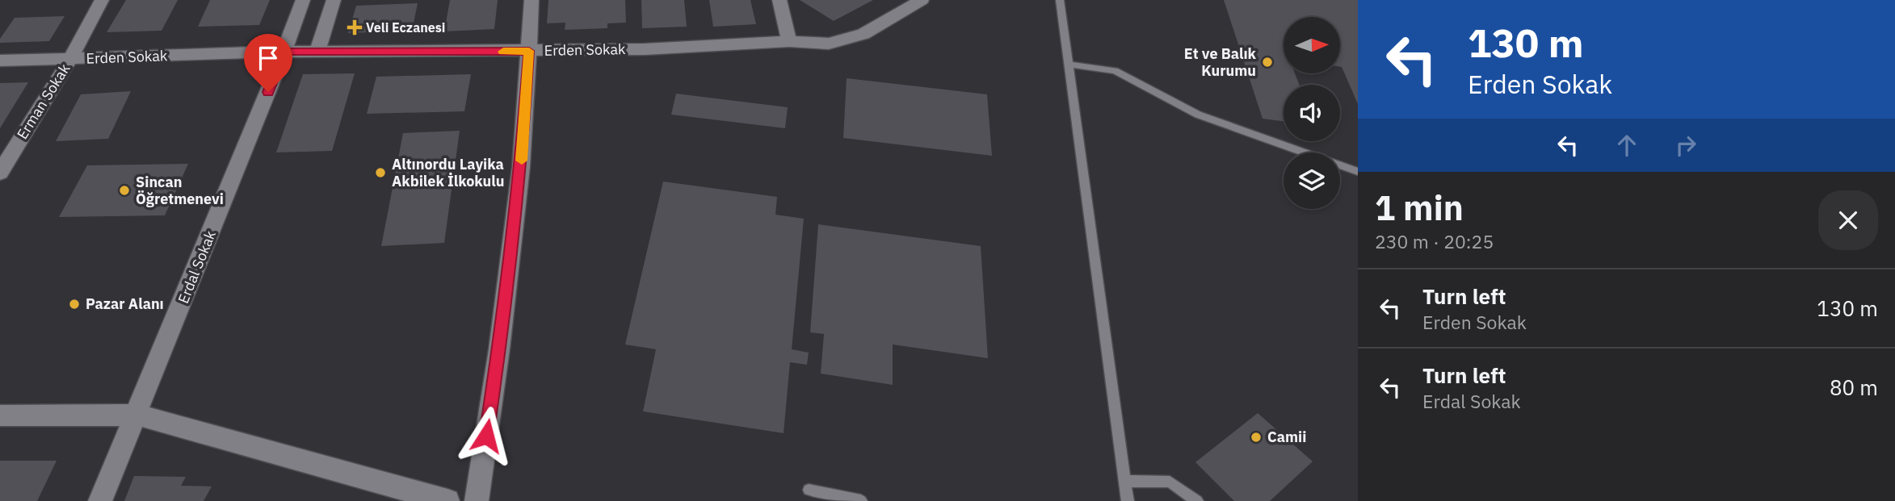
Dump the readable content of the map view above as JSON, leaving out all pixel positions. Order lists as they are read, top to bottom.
{
  "streets": {
    "street": ["Erden Sokak", "Erman Sokak", "Erdal Sokak"]
  },
  "crossings": [
    ["Erden Sokak", "Erman Sokak"],
    ["Erden Sokak", "Erdal Sokak"]
  ],
  "places": {
    "health": ["Veli Eczanesi"],
    "other": [
      "Et ve Balık Kurumu",
      "Altınordu Layika Akbilek İlkokulu",
      "Sincan Öğretmenevi",
      "Pazar Alanı",
      "Camii"
    ]
  },
  "north": "right",
  "page": {
    "turn": ["130 m", "Erden Sokak"],
    "heading": ["1 min", "230 m · 20:25"],
    "list": [
      {
        "name": "Turn left",
        "note": "Erden Sokak",
        "value": "130 m"
      },
      {
        "name": "Turn left",
        "note": "Erdal Sokak",
        "value": "80 m"
      }
    ]
  }
}
